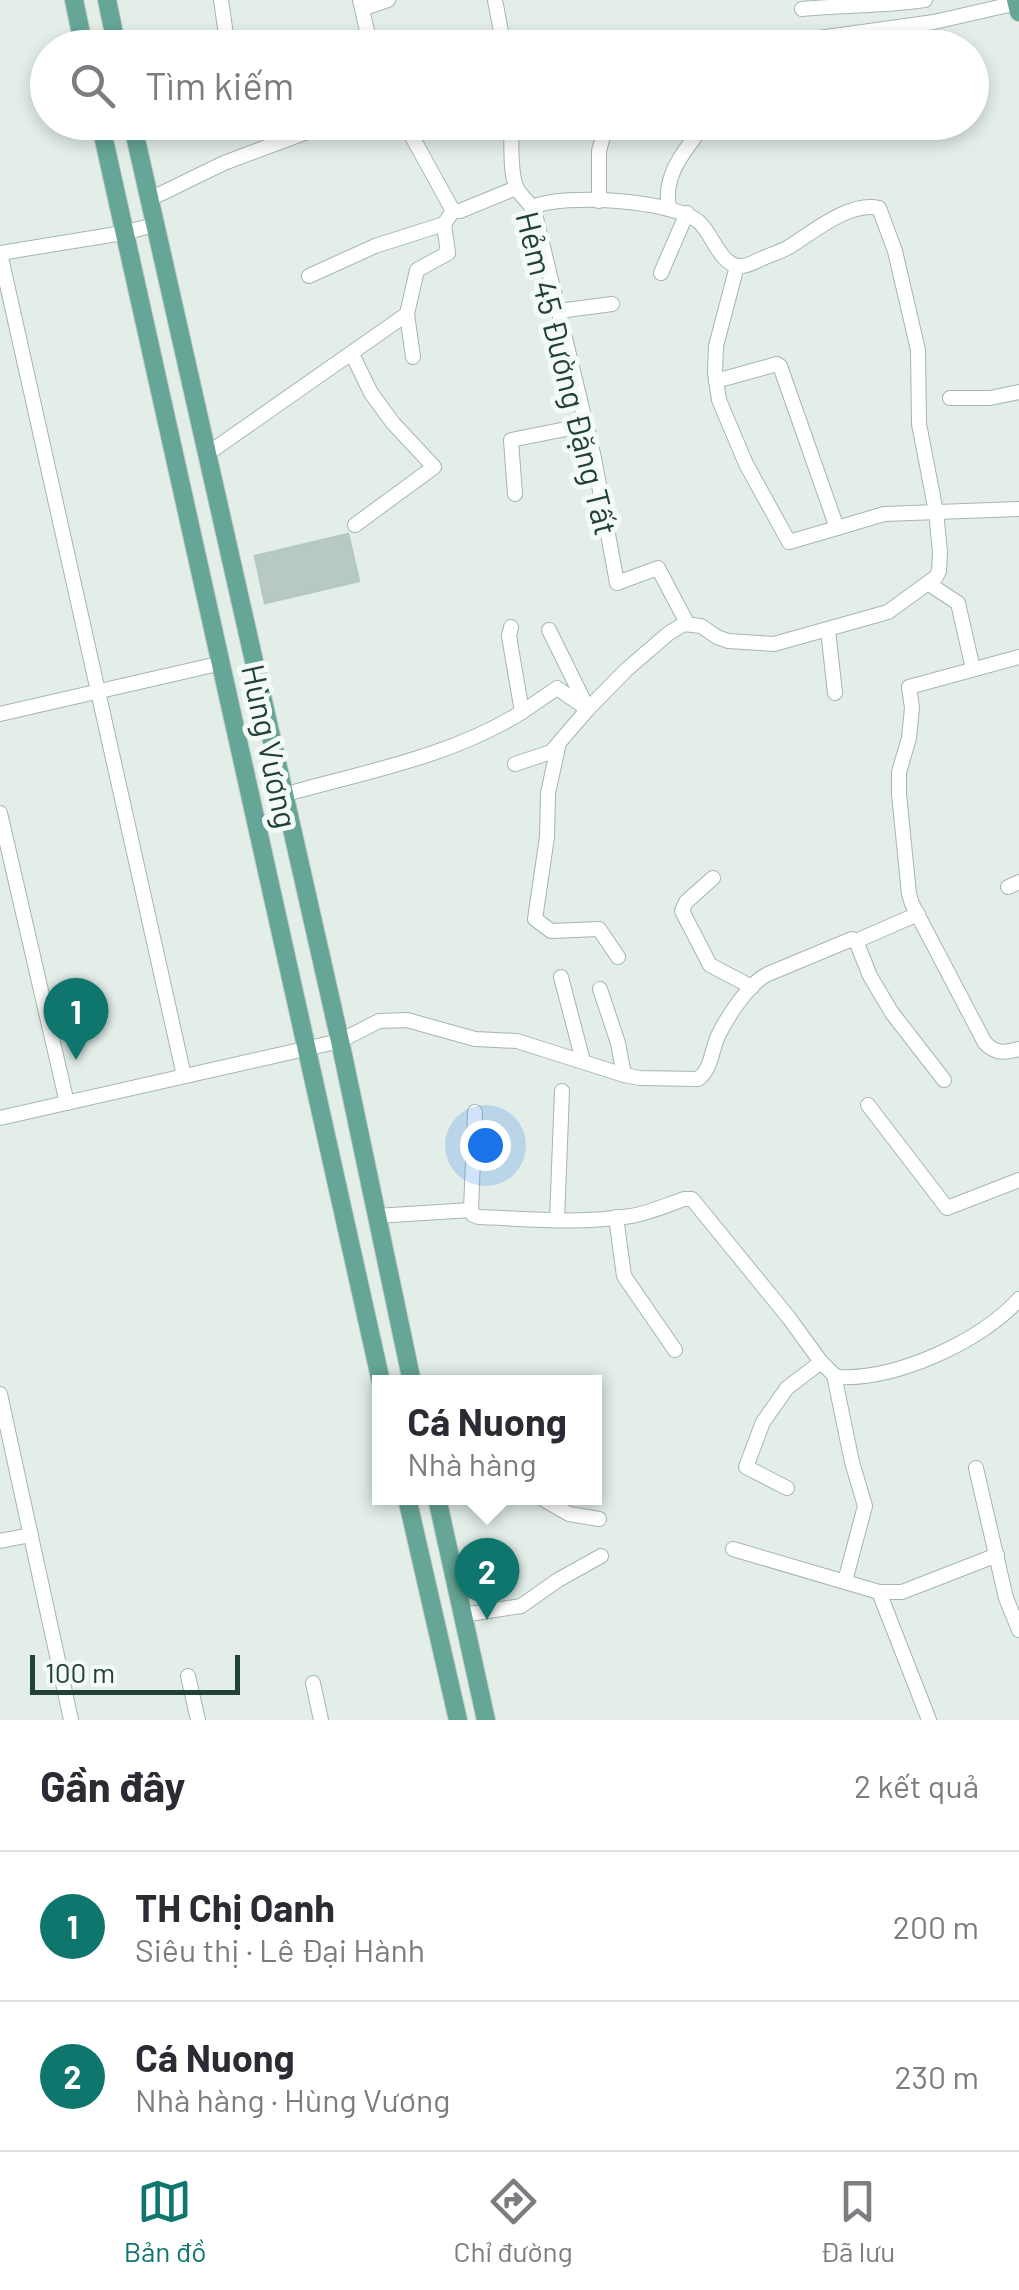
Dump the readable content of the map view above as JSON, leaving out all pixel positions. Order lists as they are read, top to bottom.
{
  "streets": {
    "main road": ["Hùng Vương"],
    "street": ["Hẻm 45 Đường Đặng Tất"]
  },
  "scale_bar": "100 m",
  "page": {
    "search": "Tìm kiếm",
    "pins": ["1", "2"],
    "popup": ["Cá Nuong", "Nhà hàng"],
    "scale": "100 m",
    "heading": ["Gần đây", "2 kết quả"],
    "list": [
      {
        "mark": "1",
        "name": "TH Chị Oanh",
        "note": "Siêu thị · Lê Đại Hành",
        "value": "200 m"
      },
      {
        "mark": "2",
        "name": "Cá Nuong",
        "note": "Nhà hàng · Hùng Vương",
        "value": "230 m"
      }
    ],
    "nav": ["Bản đồ", "Chỉ đường", "Đã lưu"]
  }
}
